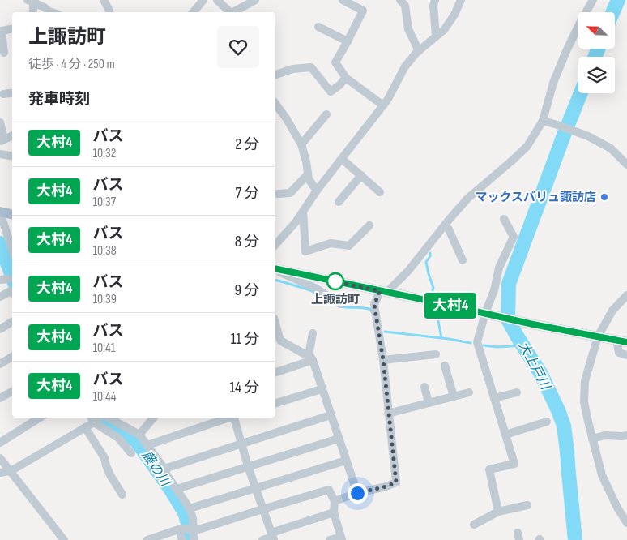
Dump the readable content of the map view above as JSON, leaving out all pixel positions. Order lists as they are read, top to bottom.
{
  "water": ["大上戸川", "藤の川"],
  "places": ["マックスバリュ諏訪店", "上諏訪町"],
  "lines": ["bus line 大村4"],
  "north": "top left",
  "page": {
    "on_map": "大村4",
    "heading": [
      ["上諏訪町", "徒歩 · 4 分 · 250 m"],
      "発車時刻"
    ],
    "list": [
      {
        "mark": "大村4",
        "name": "バス",
        "note": "10:32",
        "value": "2 分"
      },
      {
        "mark": "大村4",
        "name": "バス",
        "note": "10:37",
        "value": "7 分"
      },
      {
        "mark": "大村4",
        "name": "バス",
        "note": "10:38",
        "value": "8 分"
      },
      {
        "mark": "大村4",
        "name": "バス",
        "note": "10:39",
        "value": "9 分"
      },
      {
        "mark": "大村4",
        "name": "バス",
        "note": "10:41",
        "value": "11 分"
      },
      {
        "mark": "大村4",
        "name": "バス",
        "note": "10:44",
        "value": "14 分"
      }
    ]
  }
}
